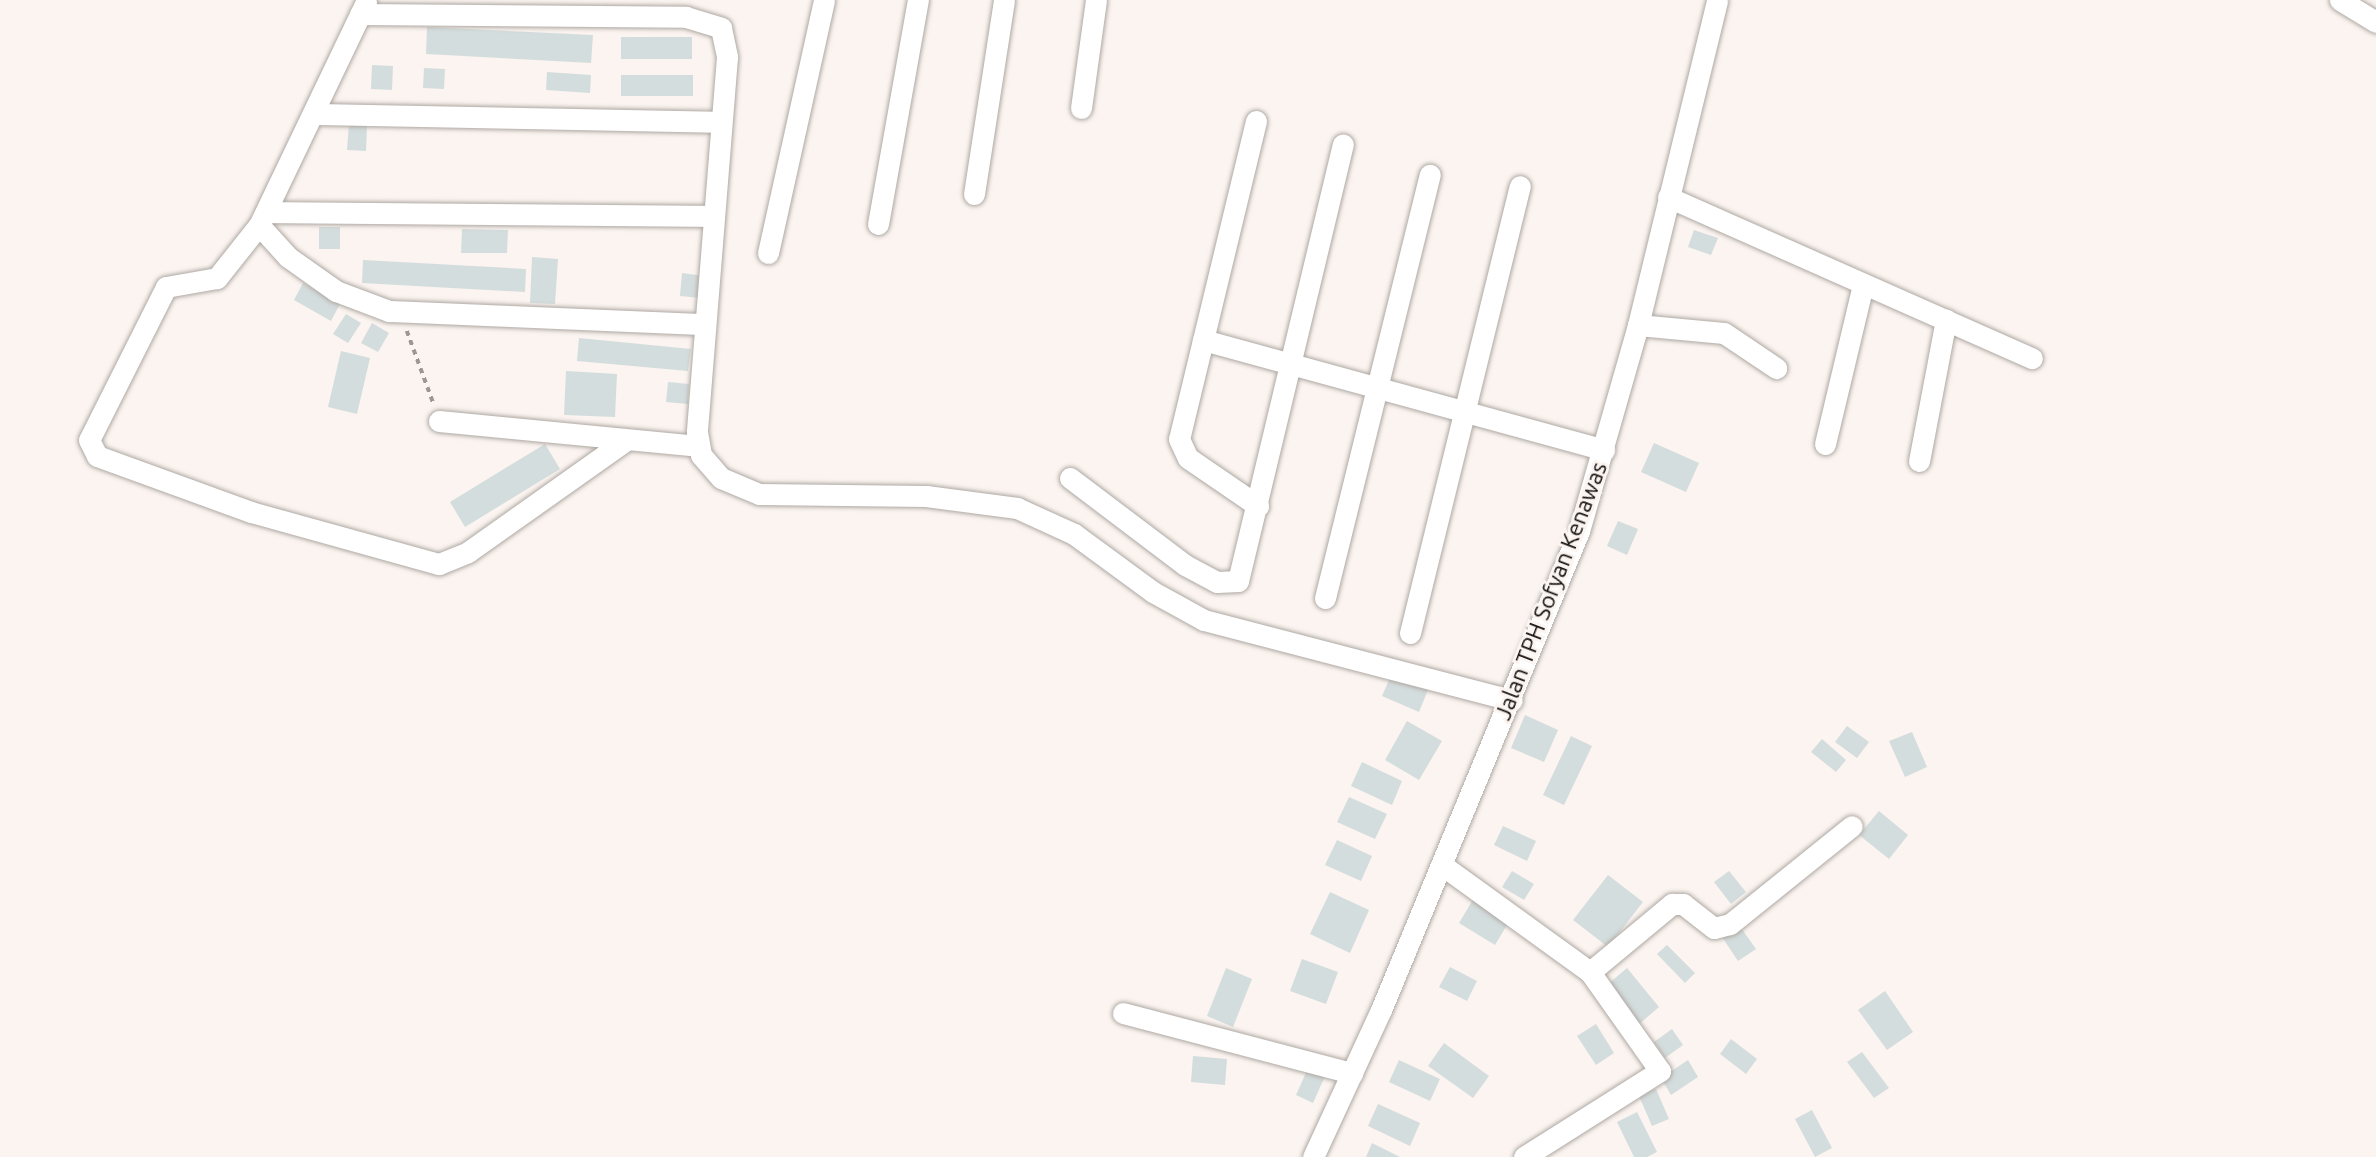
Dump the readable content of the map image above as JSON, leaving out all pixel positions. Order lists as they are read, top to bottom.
{
  "streets": {
    "street": ["Jalan TPH Sofyan Kenawas"]
  }
}
